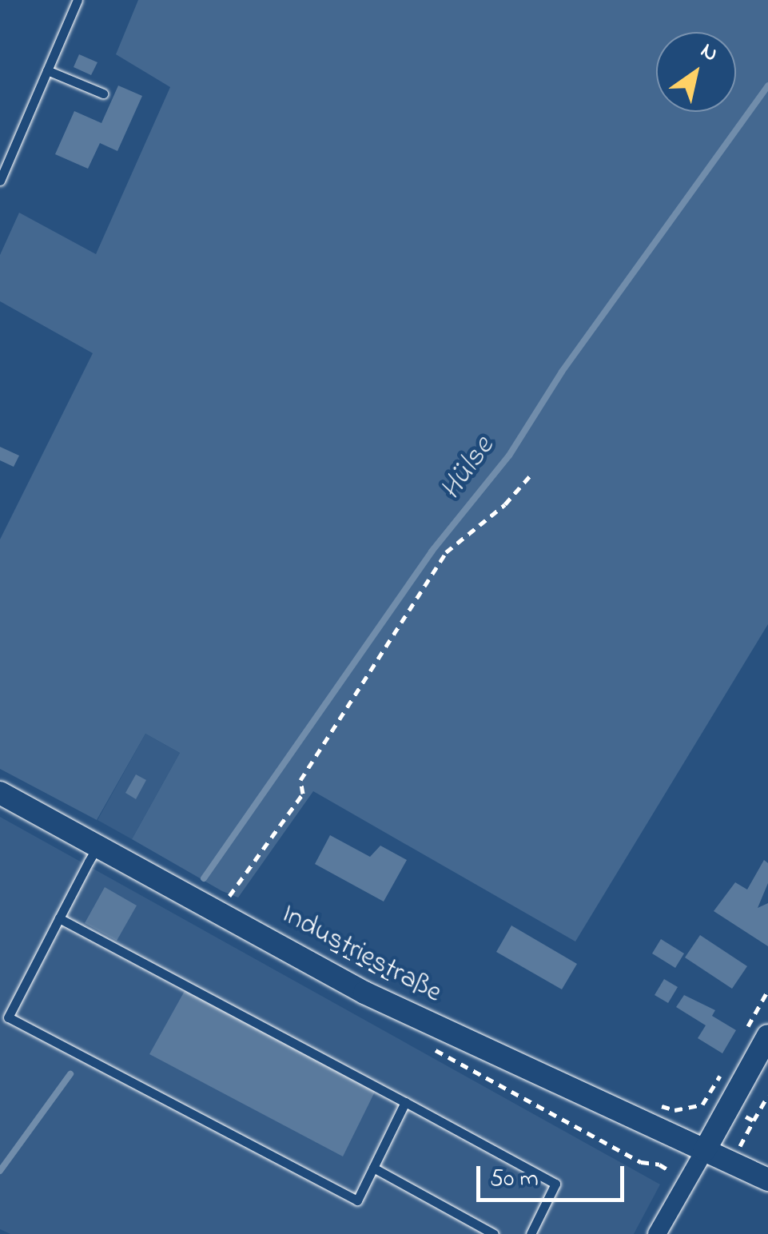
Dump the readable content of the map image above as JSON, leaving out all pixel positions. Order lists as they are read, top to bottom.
{
  "streets": {
    "street": ["Industriestraße"]
  },
  "water": ["Hülse"],
  "scale_bar": "50 m",
  "north": "top right"
}
